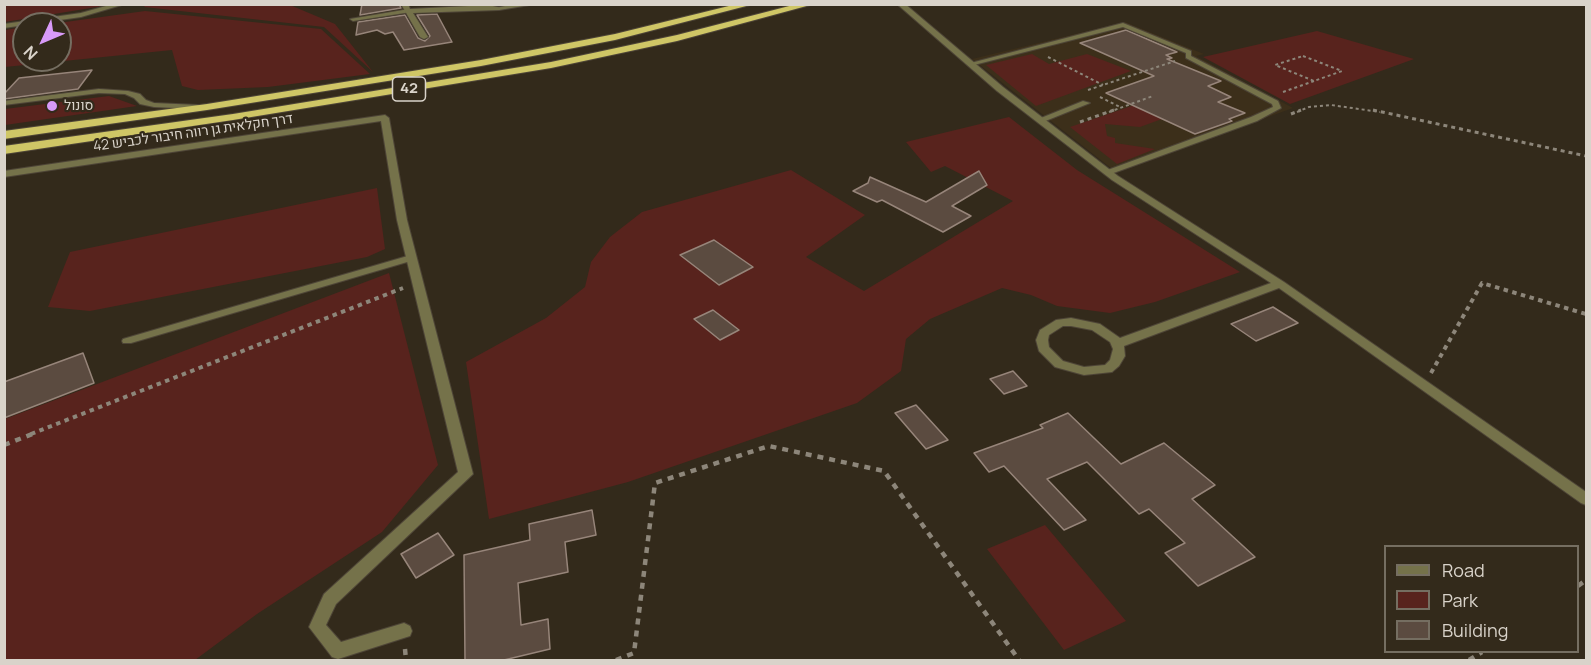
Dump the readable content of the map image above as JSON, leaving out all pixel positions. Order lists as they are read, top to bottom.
{
  "streets": {
    "highway": ["42"],
    "street": ["דרך חקלאית גן רווה חיבור לכביש 42"]
  },
  "places": ["סונול"],
  "legend": ["Road", "Park", "Building"],
  "north": "bottom left"
}
